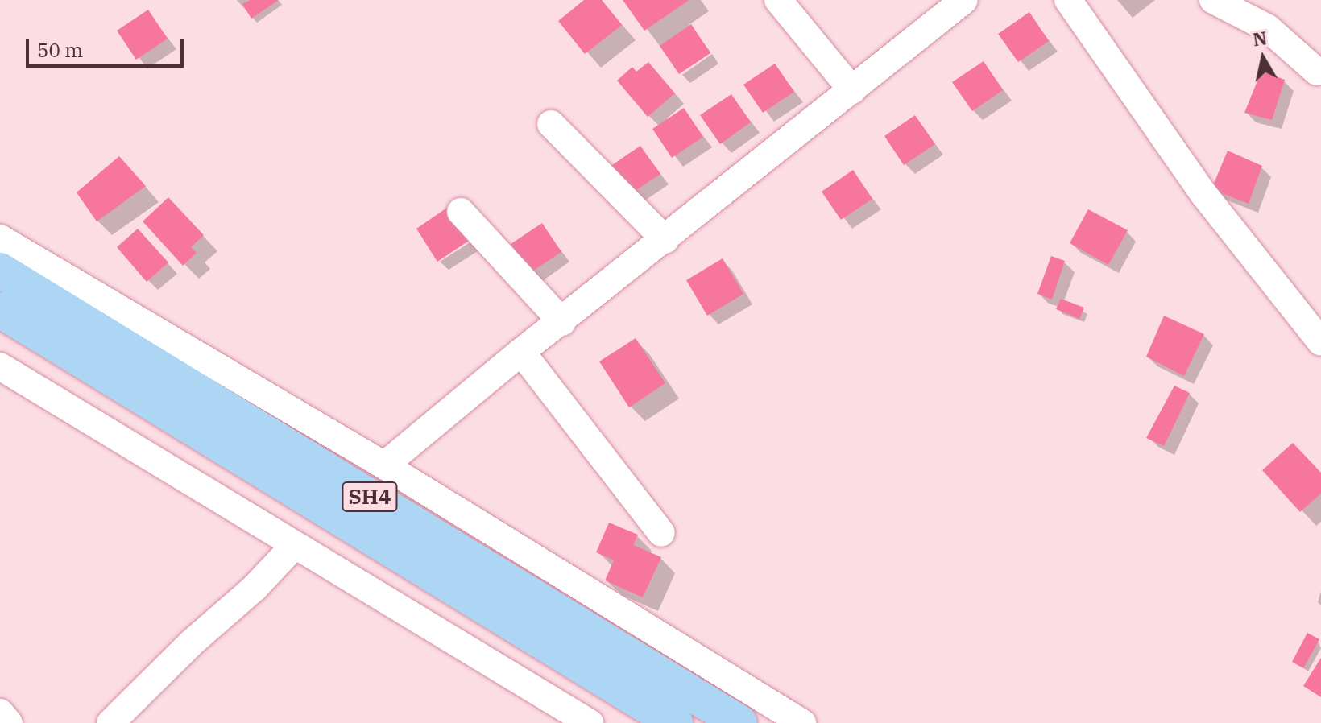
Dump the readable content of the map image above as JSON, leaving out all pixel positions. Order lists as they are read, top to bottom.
{
  "streets": {
    "highway": ["SH4"]
  },
  "scale_bar": "50 m",
  "north": "top"
}
